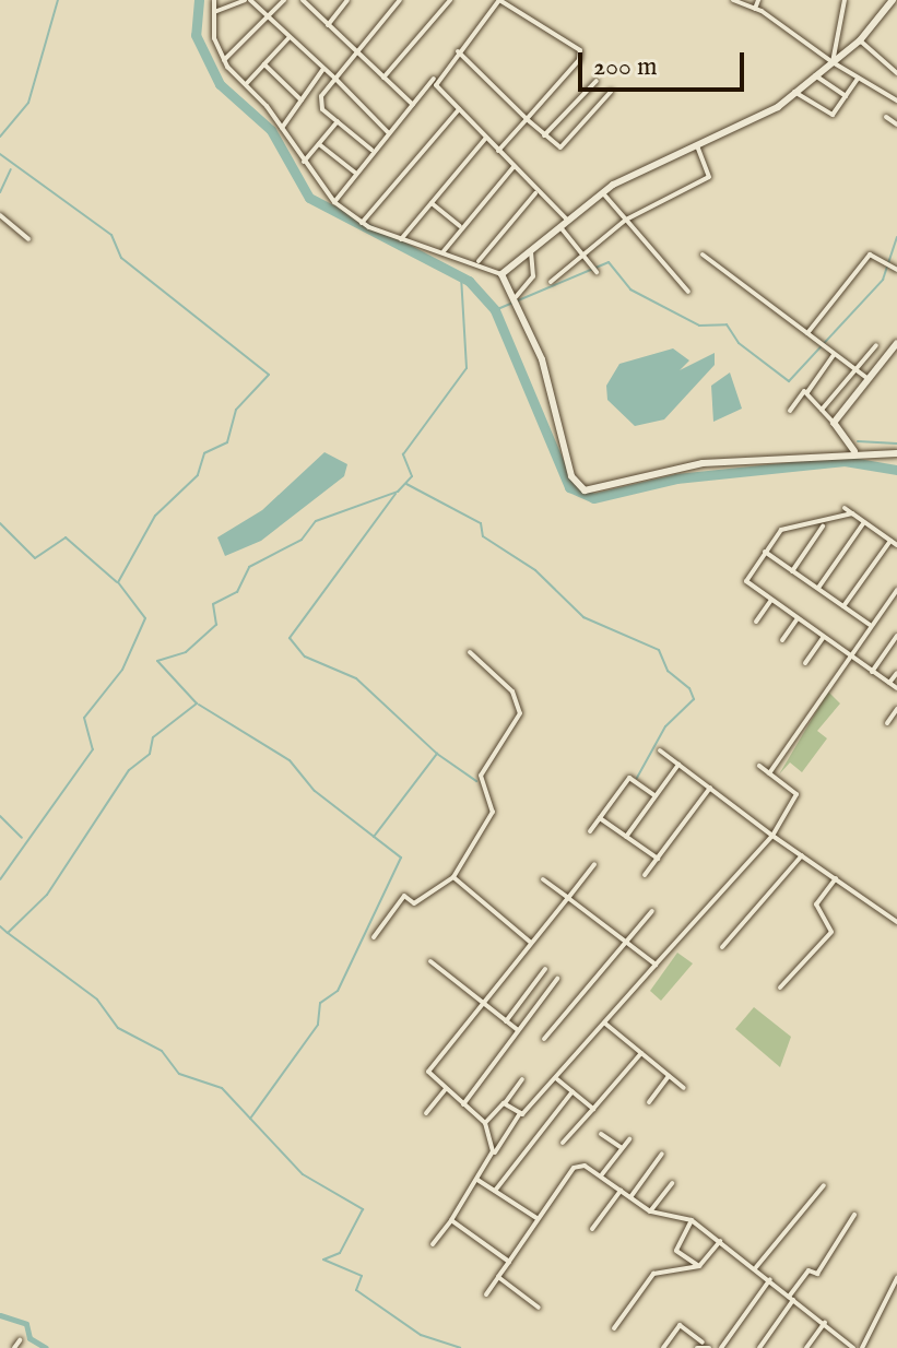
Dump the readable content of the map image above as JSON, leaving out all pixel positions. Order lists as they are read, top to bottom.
{
  "scale_bar": "200 m"
}
